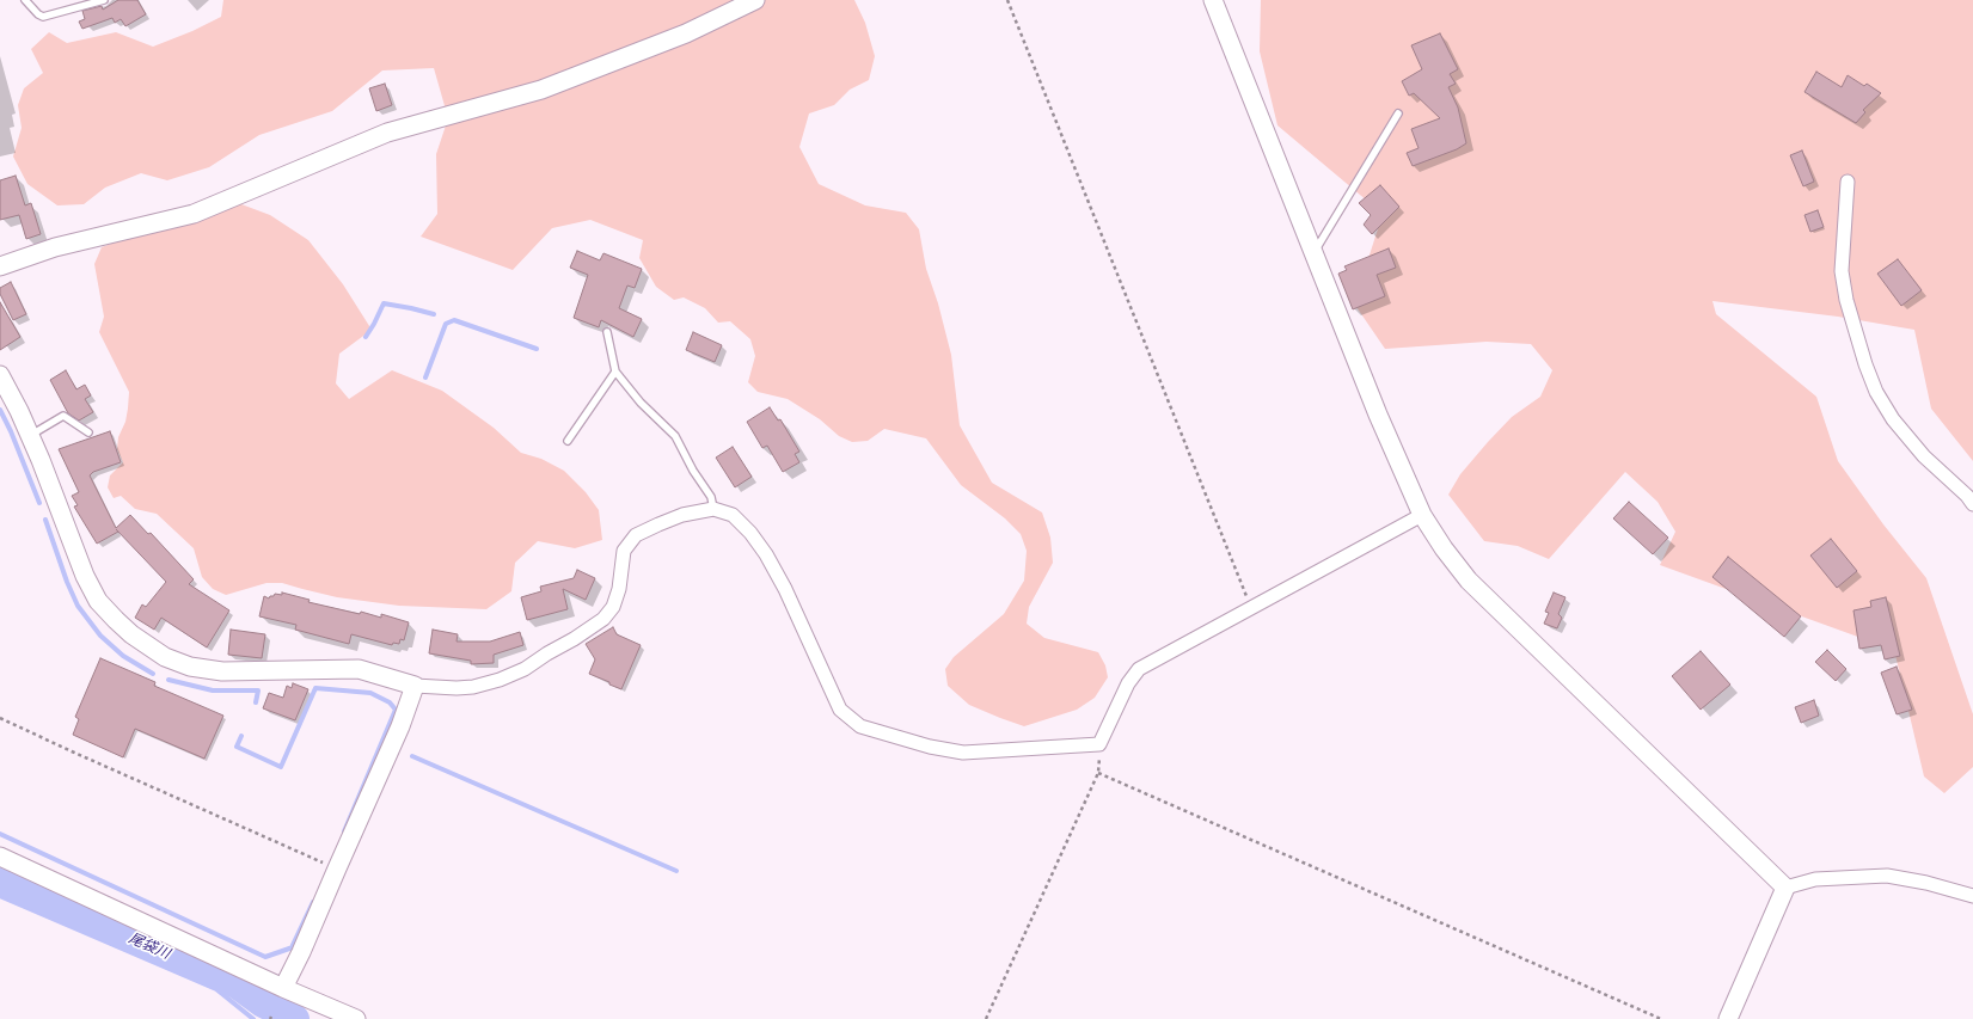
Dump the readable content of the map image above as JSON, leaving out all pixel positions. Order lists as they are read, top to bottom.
{
  "water": ["尾袋川"]
}
